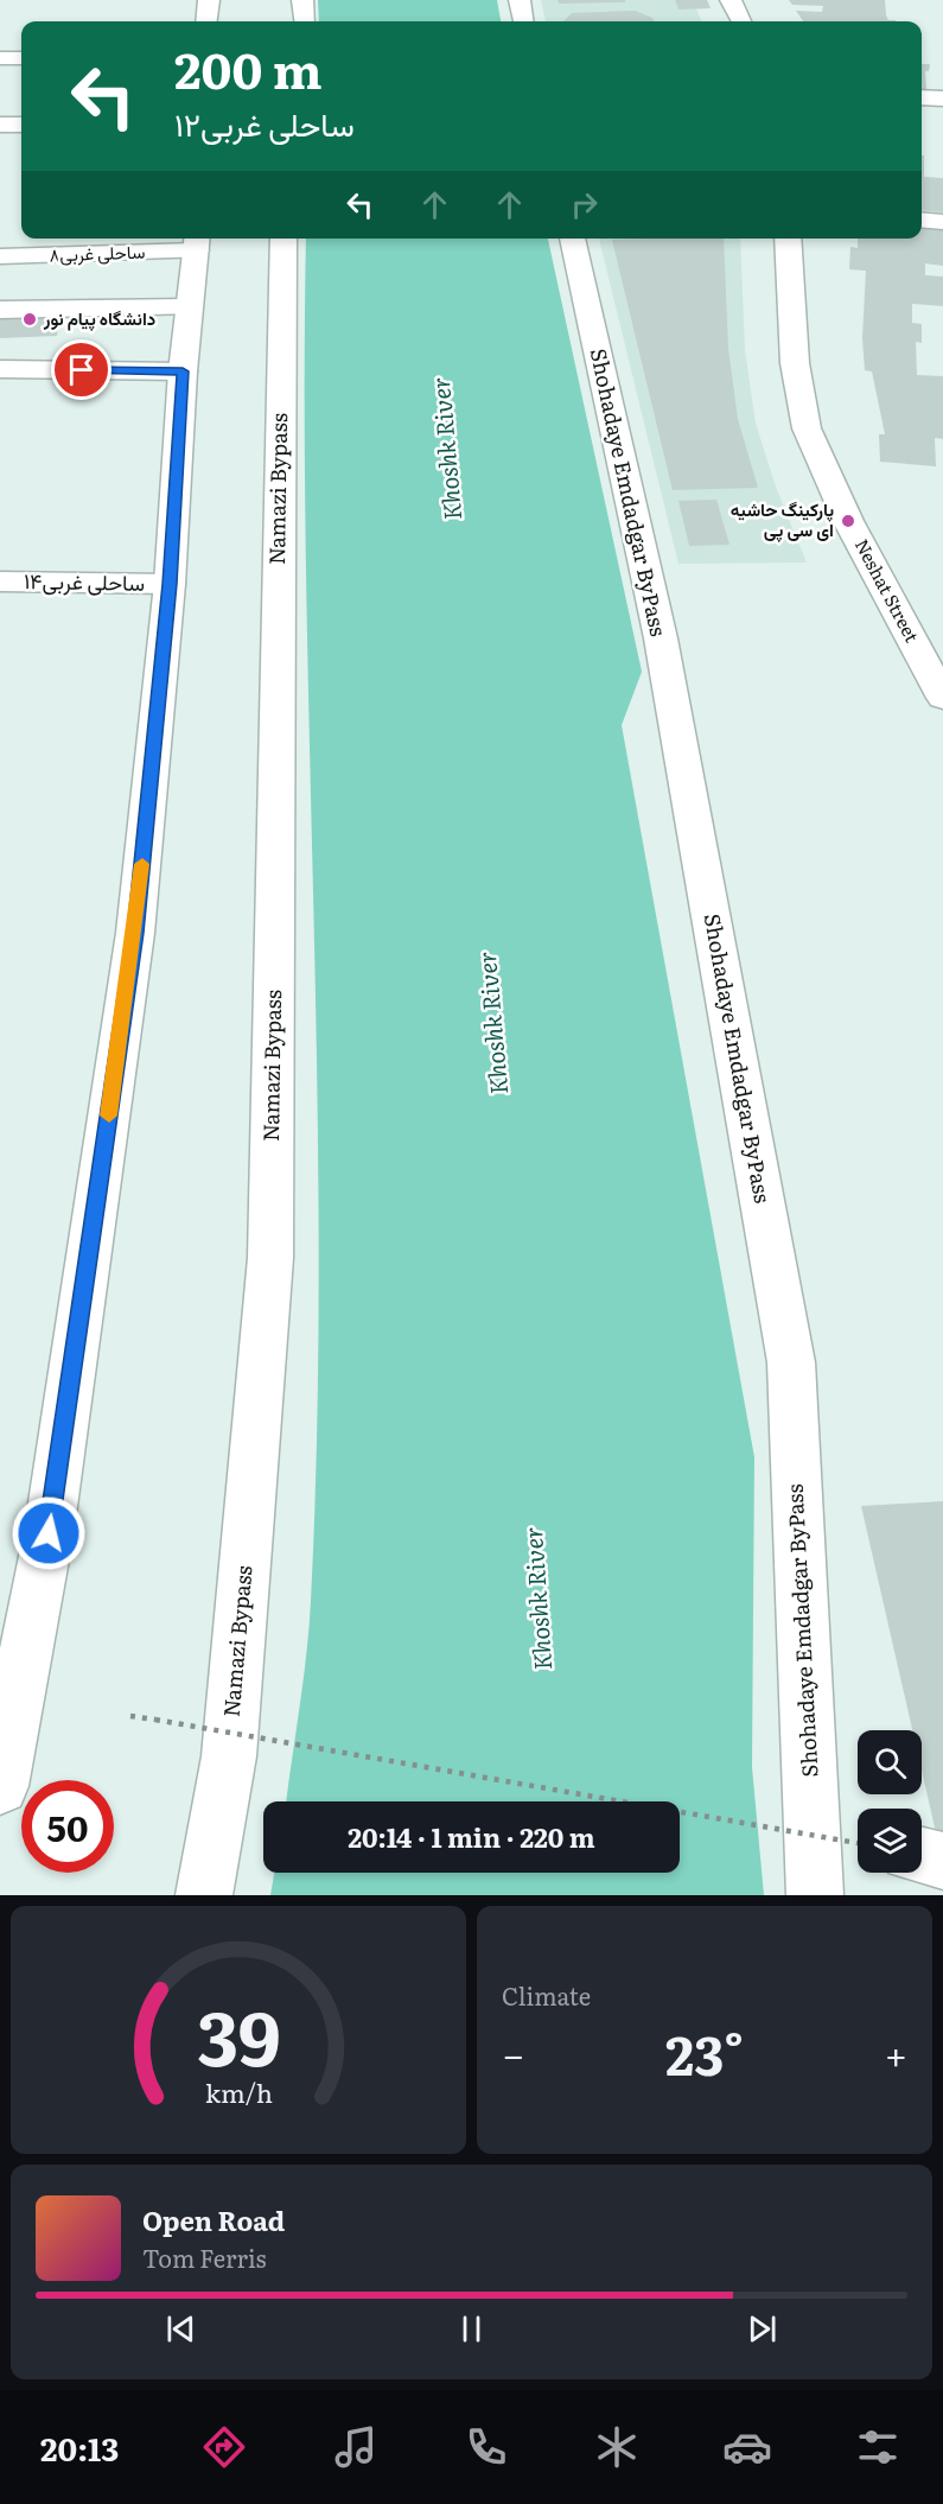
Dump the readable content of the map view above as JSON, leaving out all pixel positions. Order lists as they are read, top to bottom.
{
  "streets": {
    "main road": [
      "ساحلی غربی۸",
      "Namazi Bypass",
      "Shohadaye Emdadgar ByPass",
      "ساحلی غربی۱۴",
      "Neshat Street"
    ]
  },
  "water": ["Khoshk River"],
  "places": ["دانشگاه پیام نور", "پارکینگ حاشیه ای سی پی"],
  "page": {
    "turn": ["200 m", "ساحلی غربی۱۲"],
    "limit": "50",
    "trip": "20:14 · 1 min · 220 m",
    "tile": "Climate",
    "heat": ["−", "23°", "+"],
    "song": ["Open Road", "Tom Ferris"],
    "tabs": "20:13",
    "gauge": ["39", "km/h"]
  }
}
